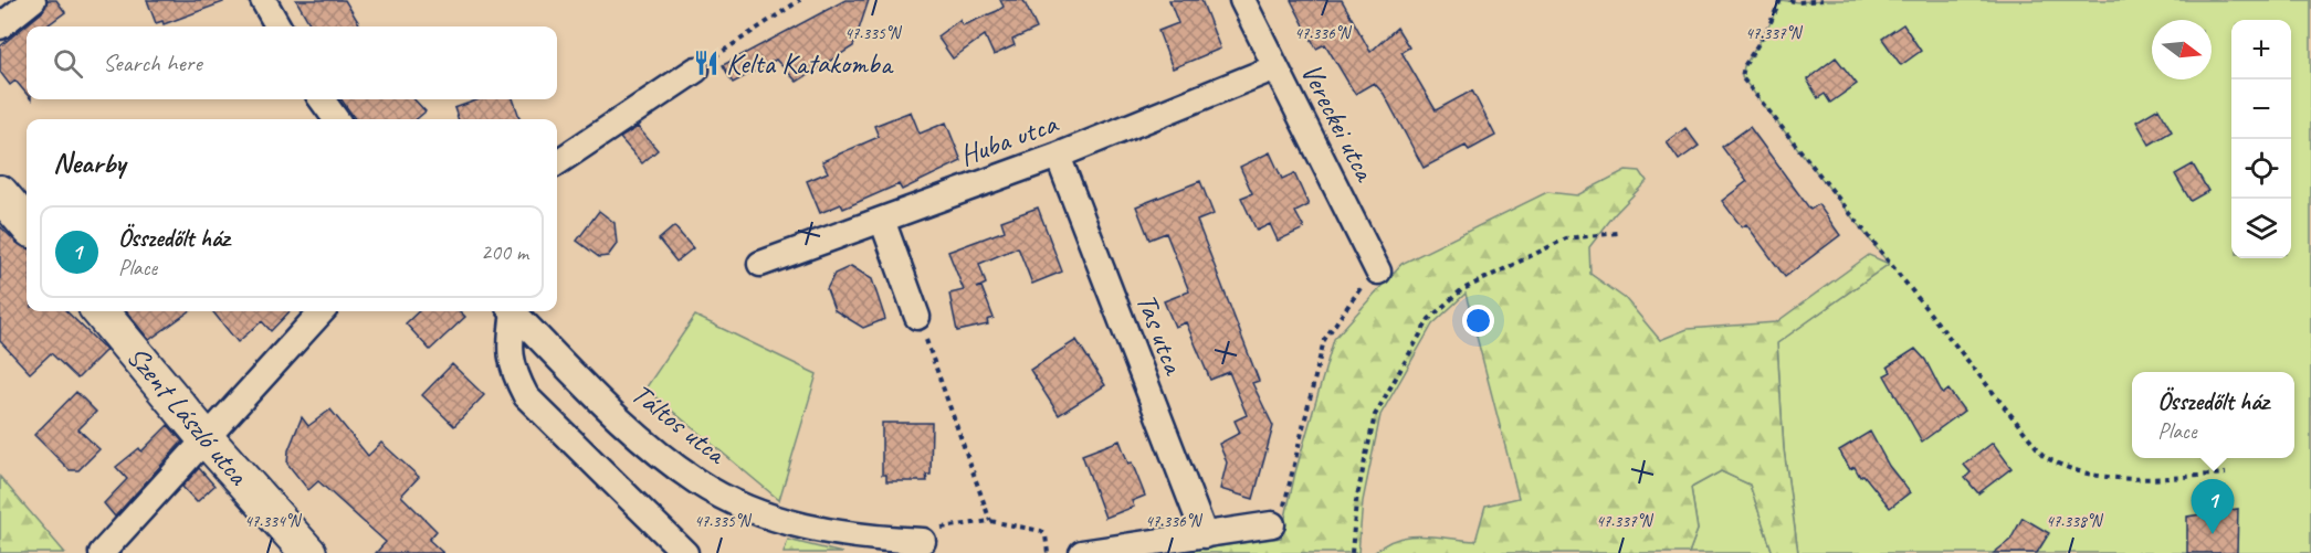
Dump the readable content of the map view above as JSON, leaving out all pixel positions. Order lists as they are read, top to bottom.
{
  "streets": {
    "street": [
      "Vereckei utca",
      "Huba utca",
      "Tas utca",
      "Szent László utca",
      "Táltos utca"
    ]
  },
  "crossings": [
    ["Vereckei utca", "Huba utca"],
    ["Huba utca", "Tas utca"]
  ],
  "places": {
    "restaurant": ["Kelta Katakomba"]
  },
  "north": "right",
  "page": {
    "map_buttons": ["+", "−"],
    "search": "Search here",
    "heading": "Nearby",
    "list": [
      {
        "mark": "1",
        "name": "Összedőlt ház",
        "note": "Place",
        "value": "200 m"
      }
    ],
    "popup": ["Összedőlt ház", "Place"],
    "pins": "1"
  },
  "coordinates": [
    "47.335°N",
    "47.336°N",
    "47.337°N",
    "47.334°N",
    "47.338°N"
  ]
}
